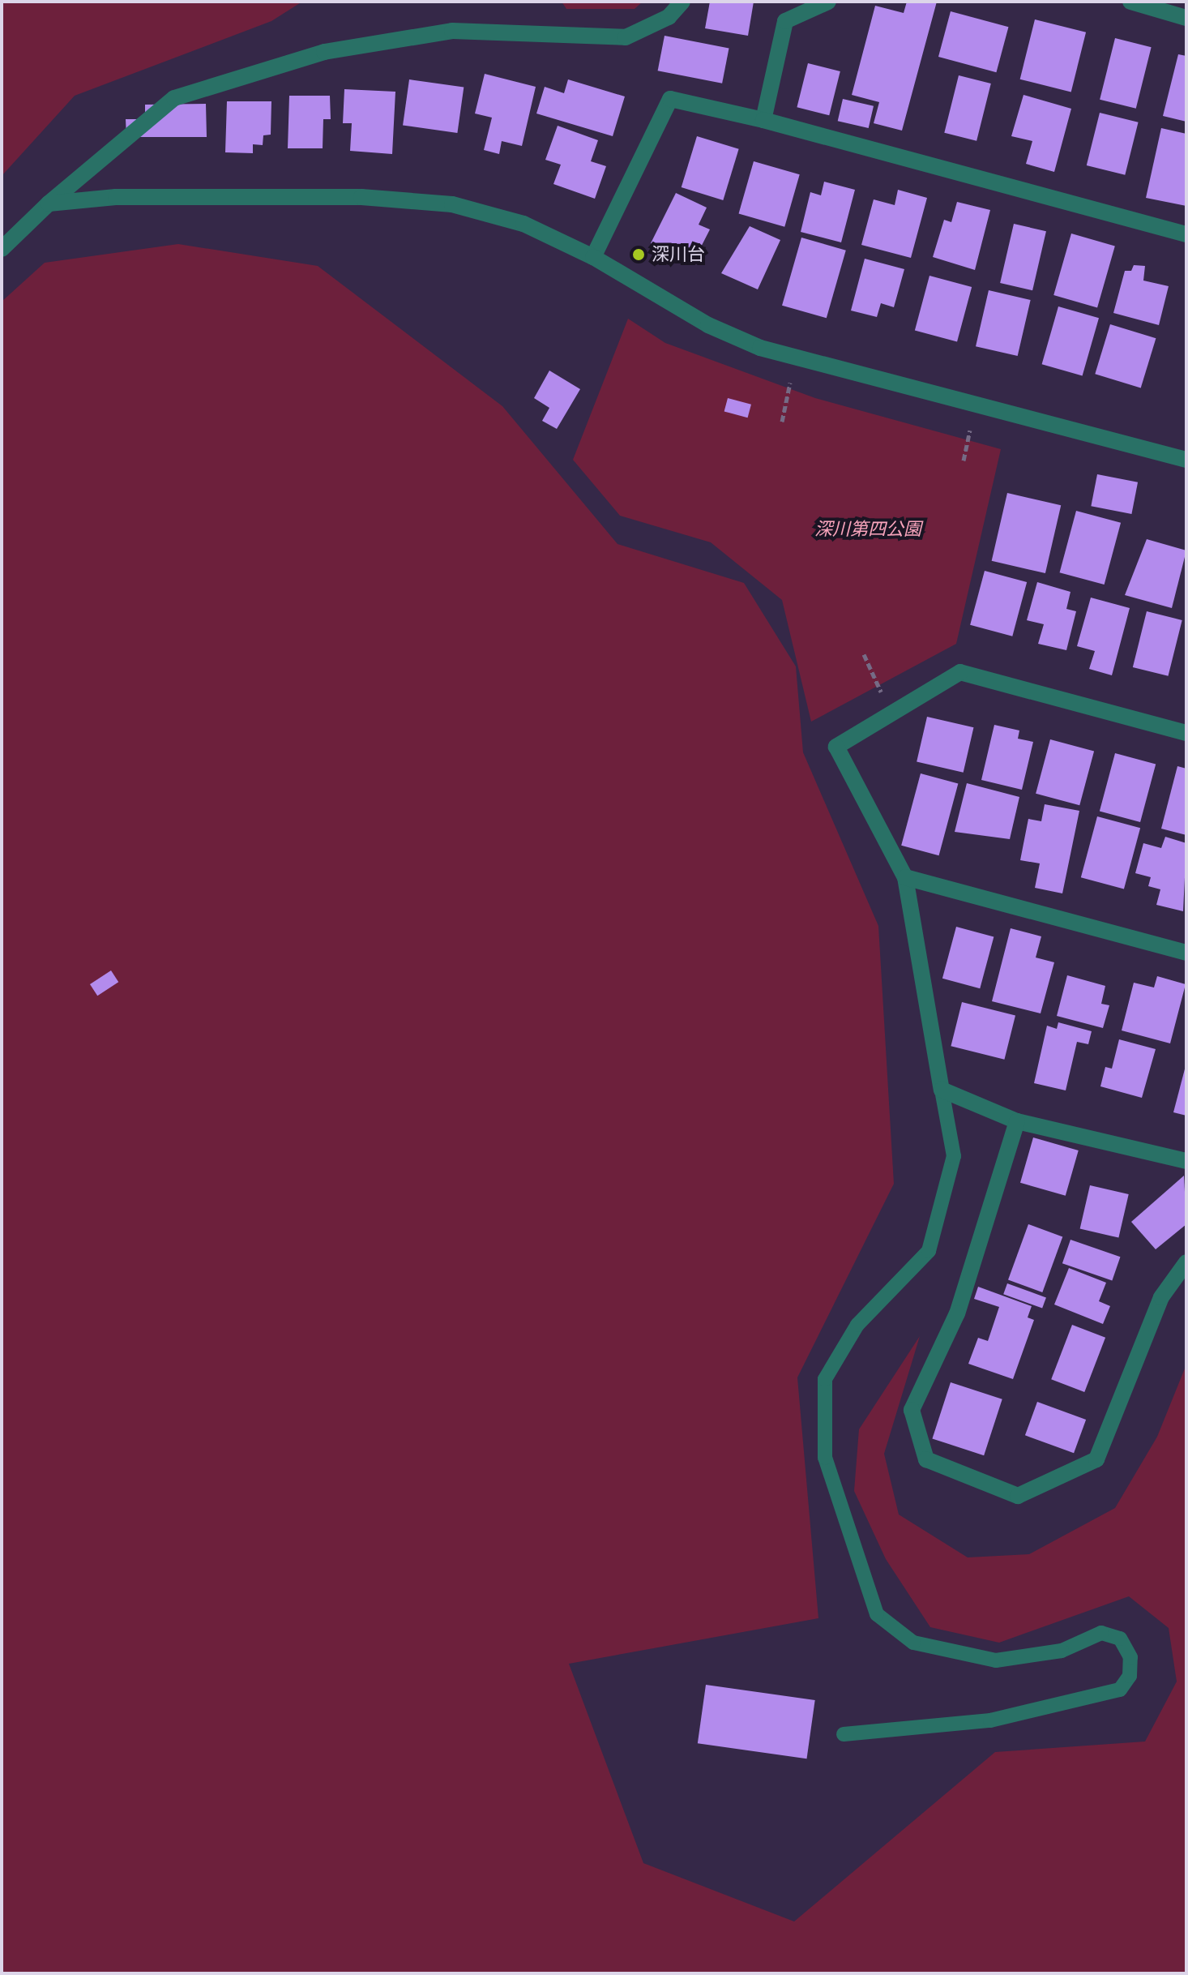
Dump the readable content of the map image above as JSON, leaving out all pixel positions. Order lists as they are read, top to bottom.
{
  "parks": ["深川第四公園"],
  "places": ["深川台"]
}
